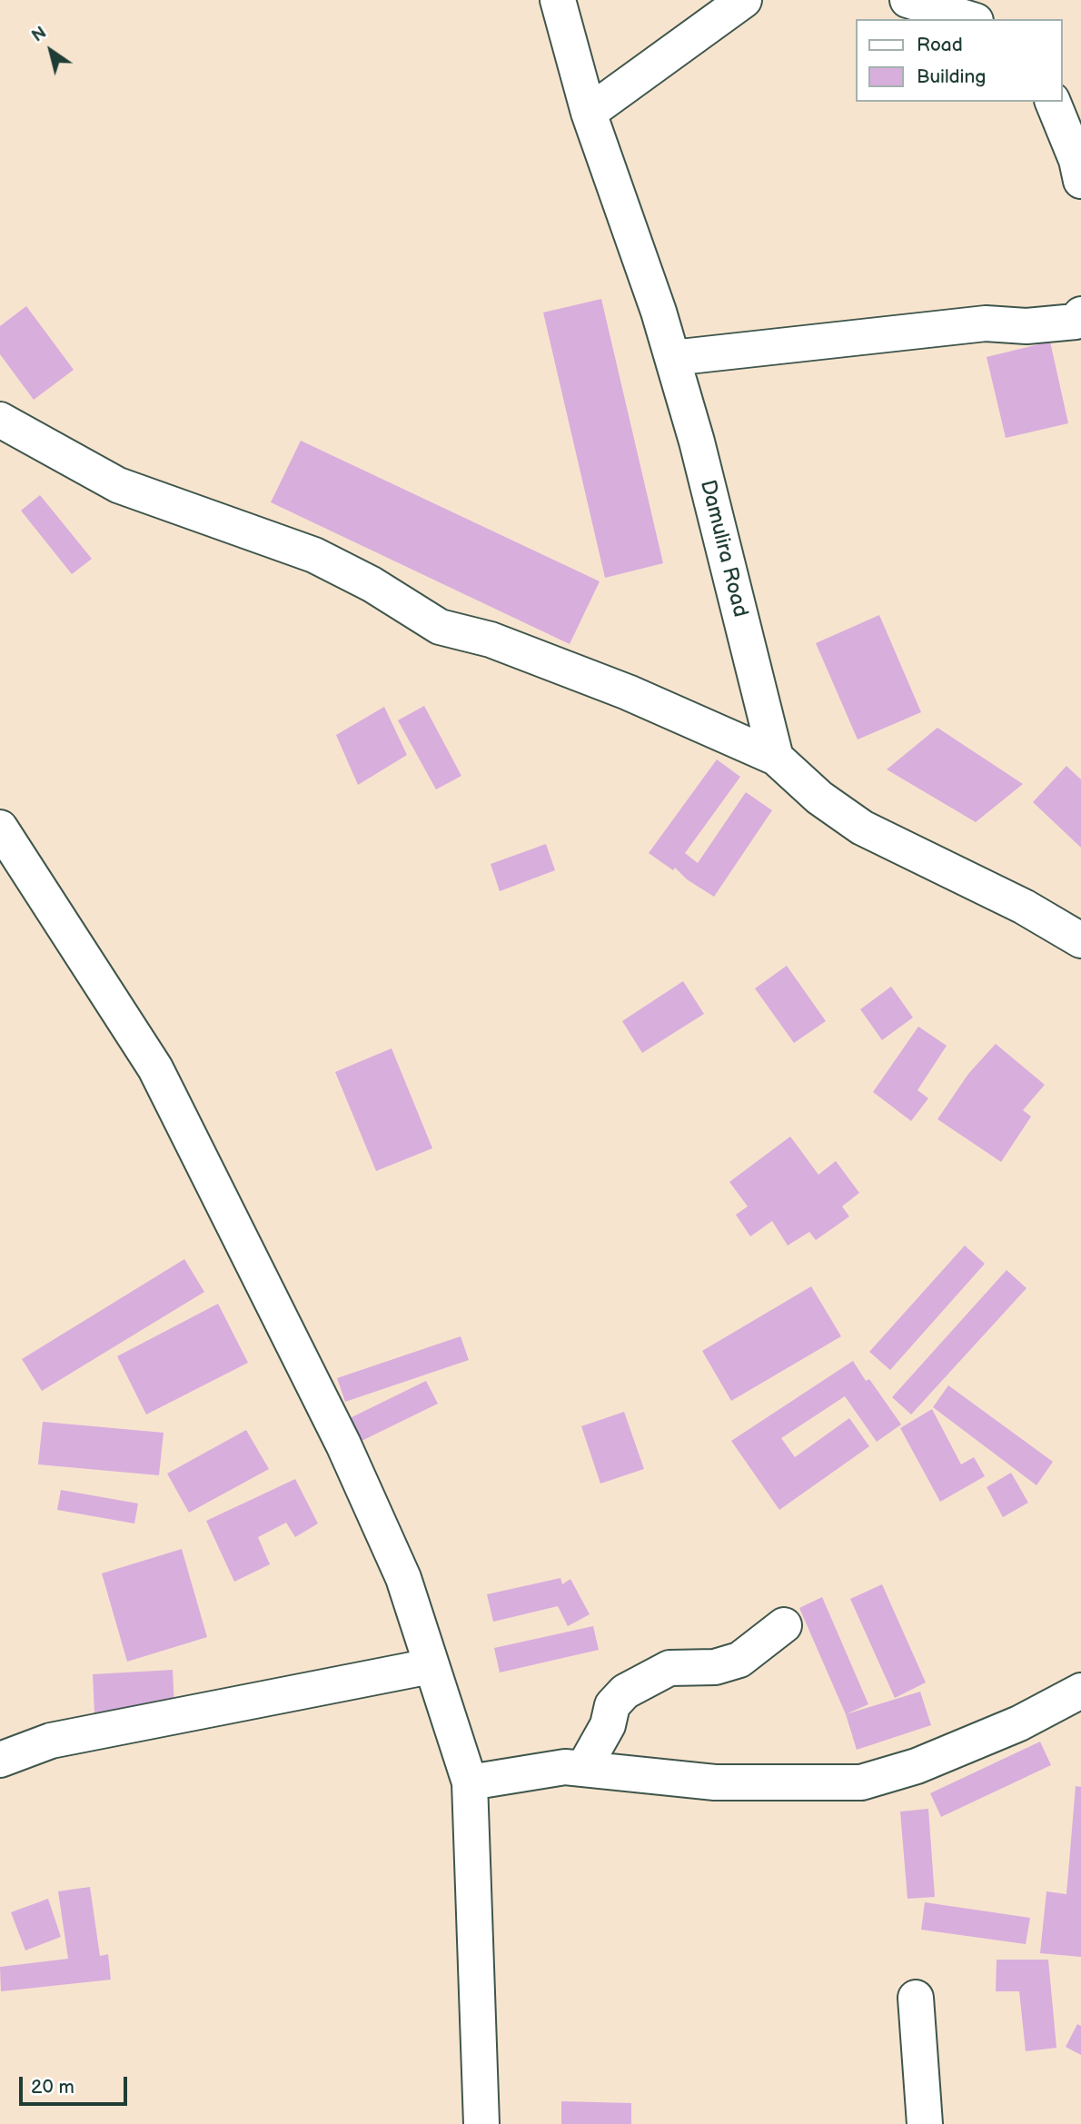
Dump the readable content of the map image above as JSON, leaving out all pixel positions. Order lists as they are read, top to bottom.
{
  "streets": {
    "street": ["Damulira Road"]
  },
  "legend": ["Road", "Building"],
  "scale_bar": "20 m",
  "north": "top left"
}
